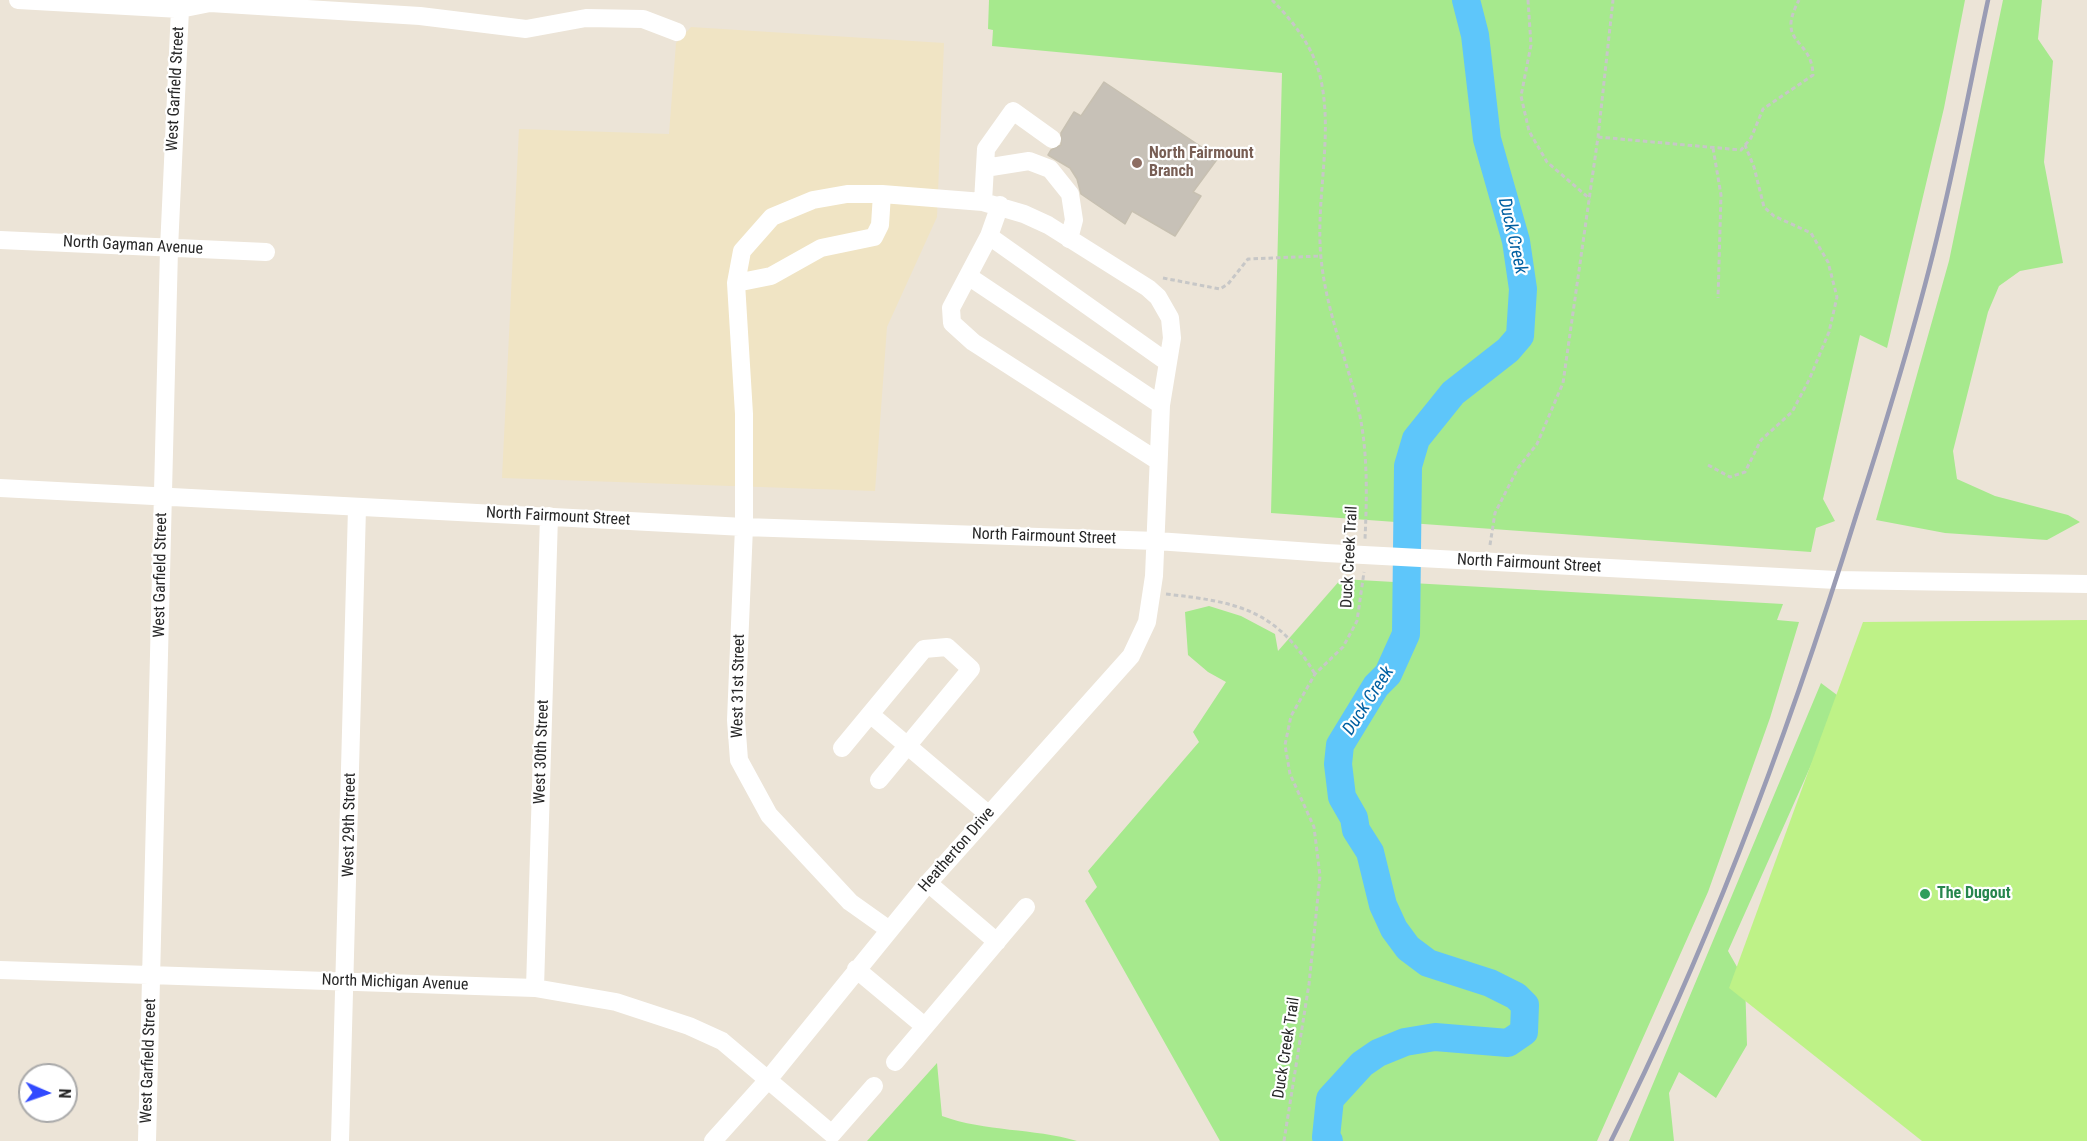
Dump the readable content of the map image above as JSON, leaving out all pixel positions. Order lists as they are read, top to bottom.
{
  "streets": {
    "street": [
      "West Garfield Street",
      "North Gayman Avenue",
      "North Fairmount Street",
      "West 31st Street",
      "West 30th Street",
      "West 29th Street",
      "Heatherton Drive",
      "North Michigan Avenue"
    ],
    "path": ["Duck Creek Trail"]
  },
  "crossings": [
    ["West Garfield Street", "North Gayman Avenue"],
    ["West Garfield Street", "North Fairmount Street"],
    ["West Garfield Street", "North Michigan Avenue"],
    ["North Fairmount Street", "West 31st Street"],
    ["North Fairmount Street", "West 30th Street"],
    ["North Fairmount Street", "West 29th Street"],
    ["North Fairmount Street", "Heatherton Drive"],
    ["West 31st Street", "Heatherton Drive"],
    ["West 30th Street", "North Michigan Avenue"],
    ["West 29th Street", "North Michigan Avenue"],
    ["Heatherton Drive", "North Michigan Avenue"]
  ],
  "water": ["Duck Creek"],
  "places": ["North Fairmount Branch", "The Dugout"],
  "north": "right"
}
